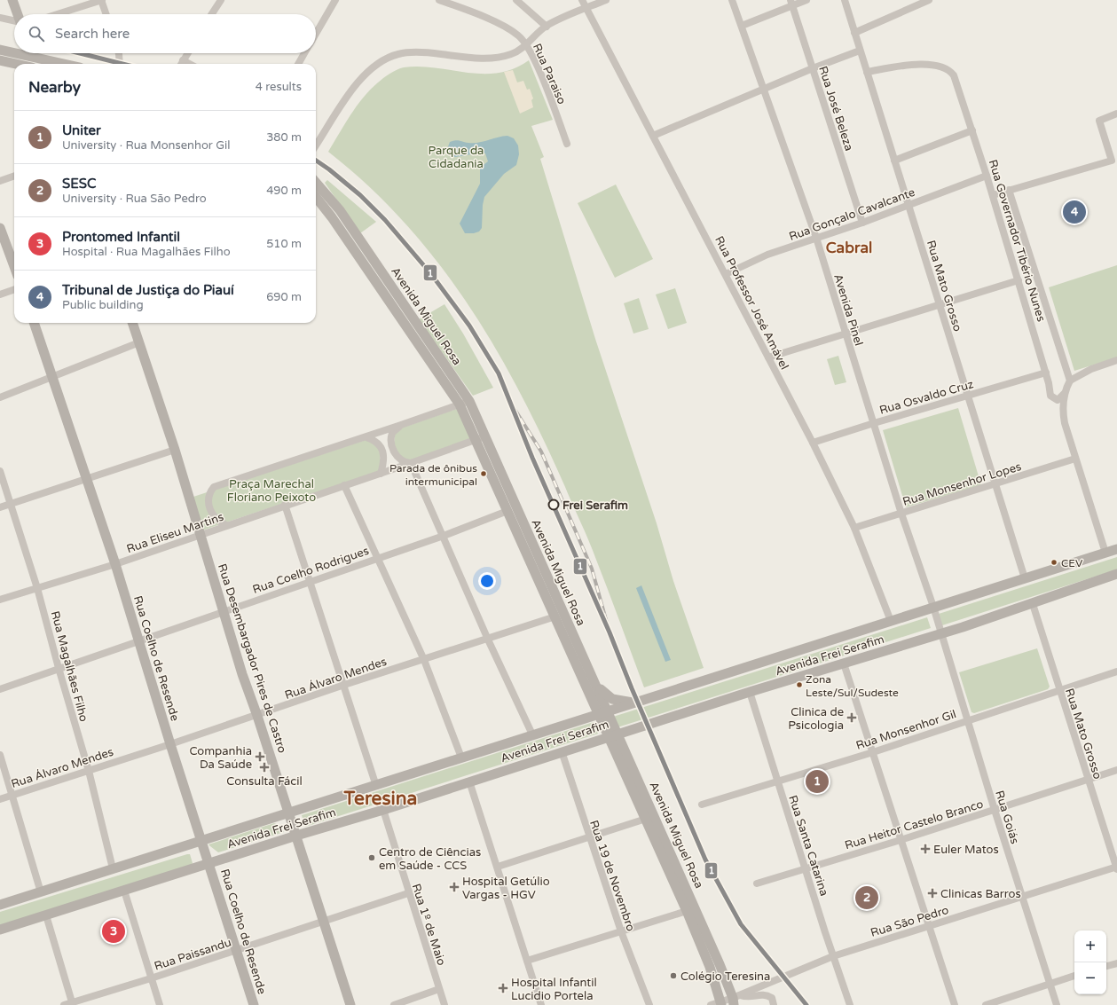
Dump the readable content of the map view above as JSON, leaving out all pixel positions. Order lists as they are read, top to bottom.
{
  "streets": {
    "main road": [
      "Avenida Miguel Rosa",
      "Avenida Frei Serafim",
      "Rua Coelho de Resende",
      "Rua Desembargador Pires de Castro"
    ],
    "street": [
      "Rua Paraiso",
      "Rua José Beleza",
      "Rua Gonçalo Cavalcante",
      "Rua Governador Tibério Nunes",
      "Rua Mato Grosso",
      "Rua Professor José Amável",
      "Avenida Pinel",
      "Rua Osvaldo Cruz",
      "Rua Monsenhor Lopes",
      "Rua Eliseu Martins",
      "Rua Coelho Rodrigues",
      "Rua Magalhães Filho",
      "Rua Álvaro Mendes",
      "Rua Monsenhor Gil",
      "Rua Goiás",
      "Rua Heitor Castelo Branco",
      "Rua Santa Catarina",
      "Rua 19 de Novembro",
      "Rua São Pedro",
      "Rua 1º de Maio",
      "Rua Paissandu"
    ]
  },
  "crossings": [
    ["Rua José Beleza", "Rua Gonçalo Cavalcante"],
    ["Rua Gonçalo Cavalcante", "Rua Governador Tibério Nunes"],
    ["Rua Gonçalo Cavalcante", "Rua Mato Grosso"],
    ["Rua Gonçalo Cavalcante", "Rua Professor José Amável"],
    ["Rua Gonçalo Cavalcante", "Avenida Pinel"],
    ["Rua Governador Tibério Nunes", "Rua Mato Grosso"],
    ["Rua Governador Tibério Nunes", "Rua Osvaldo Cruz"],
    ["Rua Mato Grosso", "Rua Osvaldo Cruz"],
    ["Rua Mato Grosso", "Rua Monsenhor Lopes"],
    ["Rua Mato Grosso", "Avenida Frei Serafim"],
    ["Rua Mato Grosso", "Rua Monsenhor Gil"],
    ["Rua Mato Grosso", "Rua Heitor Castelo Branco"],
    ["Rua Mato Grosso", "Rua São Pedro"],
    ["Rua Professor José Amável", "Rua Osvaldo Cruz"],
    ["Rua Professor José Amável", "Rua Monsenhor Lopes"],
    ["Rua Professor José Amável", "Avenida Frei Serafim"],
    ["Avenida Pinel", "Rua Osvaldo Cruz"],
    ["Avenida Pinel", "Rua Monsenhor Lopes"],
    ["Avenida Pinel", "Avenida Frei Serafim"],
    ["Avenida Pinel", "Rua Goiás"],
    ["Avenida Miguel Rosa", "Rua Eliseu Martins"],
    ["Avenida Miguel Rosa", "Rua Coelho Rodrigues"],
    ["Avenida Miguel Rosa", "Avenida Frei Serafim"],
    ["Avenida Miguel Rosa", "Rua Álvaro Mendes"],
    ["Avenida Miguel Rosa", "Rua São Pedro"],
    ["Rua Eliseu Martins", "Rua Coelho de Resende"],
    ["Rua Eliseu Martins", "Rua Desembargador Pires de Castro"],
    ["Rua Eliseu Martins", "Rua Magalhães Filho"],
    ["Rua Coelho Rodrigues", "Rua Coelho de Resende"],
    ["Rua Coelho Rodrigues", "Rua Desembargador Pires de Castro"],
    ["Rua Coelho Rodrigues", "Rua Magalhães Filho"],
    ["Avenida Frei Serafim", "Rua Coelho de Resende"],
    ["Avenida Frei Serafim", "Rua Desembargador Pires de Castro"],
    ["Avenida Frei Serafim", "Rua Magalhães Filho"],
    ["Avenida Frei Serafim", "Rua Goiás"],
    ["Avenida Frei Serafim", "Rua Santa Catarina"],
    ["Avenida Frei Serafim", "Rua 19 de Novembro"],
    ["Avenida Frei Serafim", "Rua 1º de Maio"],
    ["Rua Coelho de Resende", "Rua Álvaro Mendes"],
    ["Rua Coelho de Resende", "Rua Paissandu"],
    ["Rua Desembargador Pires de Castro", "Rua Álvaro Mendes"],
    ["Rua Desembargador Pires de Castro", "Rua Paissandu"],
    ["Rua Magalhães Filho", "Rua Álvaro Mendes"],
    ["Rua Monsenhor Gil", "Rua Goiás"],
    ["Rua Monsenhor Gil", "Rua Santa Catarina"],
    ["Rua Goiás", "Rua Heitor Castelo Branco"],
    ["Rua Goiás", "Rua São Pedro"],
    ["Rua Heitor Castelo Branco", "Rua Santa Catarina"],
    ["Rua Santa Catarina", "Rua São Pedro"],
    ["Rua 1º de Maio", "Rua Paissandu"]
  ],
  "districts": ["Cabral", "Teresina"],
  "parks": ["Parque da Cidadania", "Praça Marechal Floriano Peixoto"],
  "places": {
    "other": [
      "Parada de ônibus intermunicipal",
      "Frei Serafim",
      "CEV",
      "Zona Leste/Sul/Sudeste",
      "Centro de Ciências em Saúde - CCS",
      "Colégio Teresina"
    ],
    "health": [
      "Clinica de Psicologia",
      "Companhia Da Saúde",
      "Consulta Fácil",
      "Euler Matos",
      "Hospital Getúlio Vargas - HGV",
      "Clinicas Barros",
      "Hospital Infantil Lucidio Portela"
    ]
  },
  "lines": ["transit line 1"],
  "page": {
    "search": "Search here",
    "heading": ["Nearby", "4 results"],
    "list": [
      {
        "mark": "1",
        "name": "Uniter",
        "note": "University · Rua Monsenhor Gil",
        "value": "380 m"
      },
      {
        "mark": "2",
        "name": "SESC",
        "note": "University · Rua São Pedro",
        "value": "490 m"
      },
      {
        "mark": "3",
        "name": "Prontomed Infantil",
        "note": "Hospital · Rua Magalhães Filho",
        "value": "510 m"
      },
      {
        "mark": "4",
        "name": "Tribunal de Justiça do Piauí",
        "note": "Public building",
        "value": "690 m"
      }
    ],
    "pins": [
      "4",
      "1",
      "2",
      "3"
    ],
    "map_buttons": ["+", "−"]
  }
}
